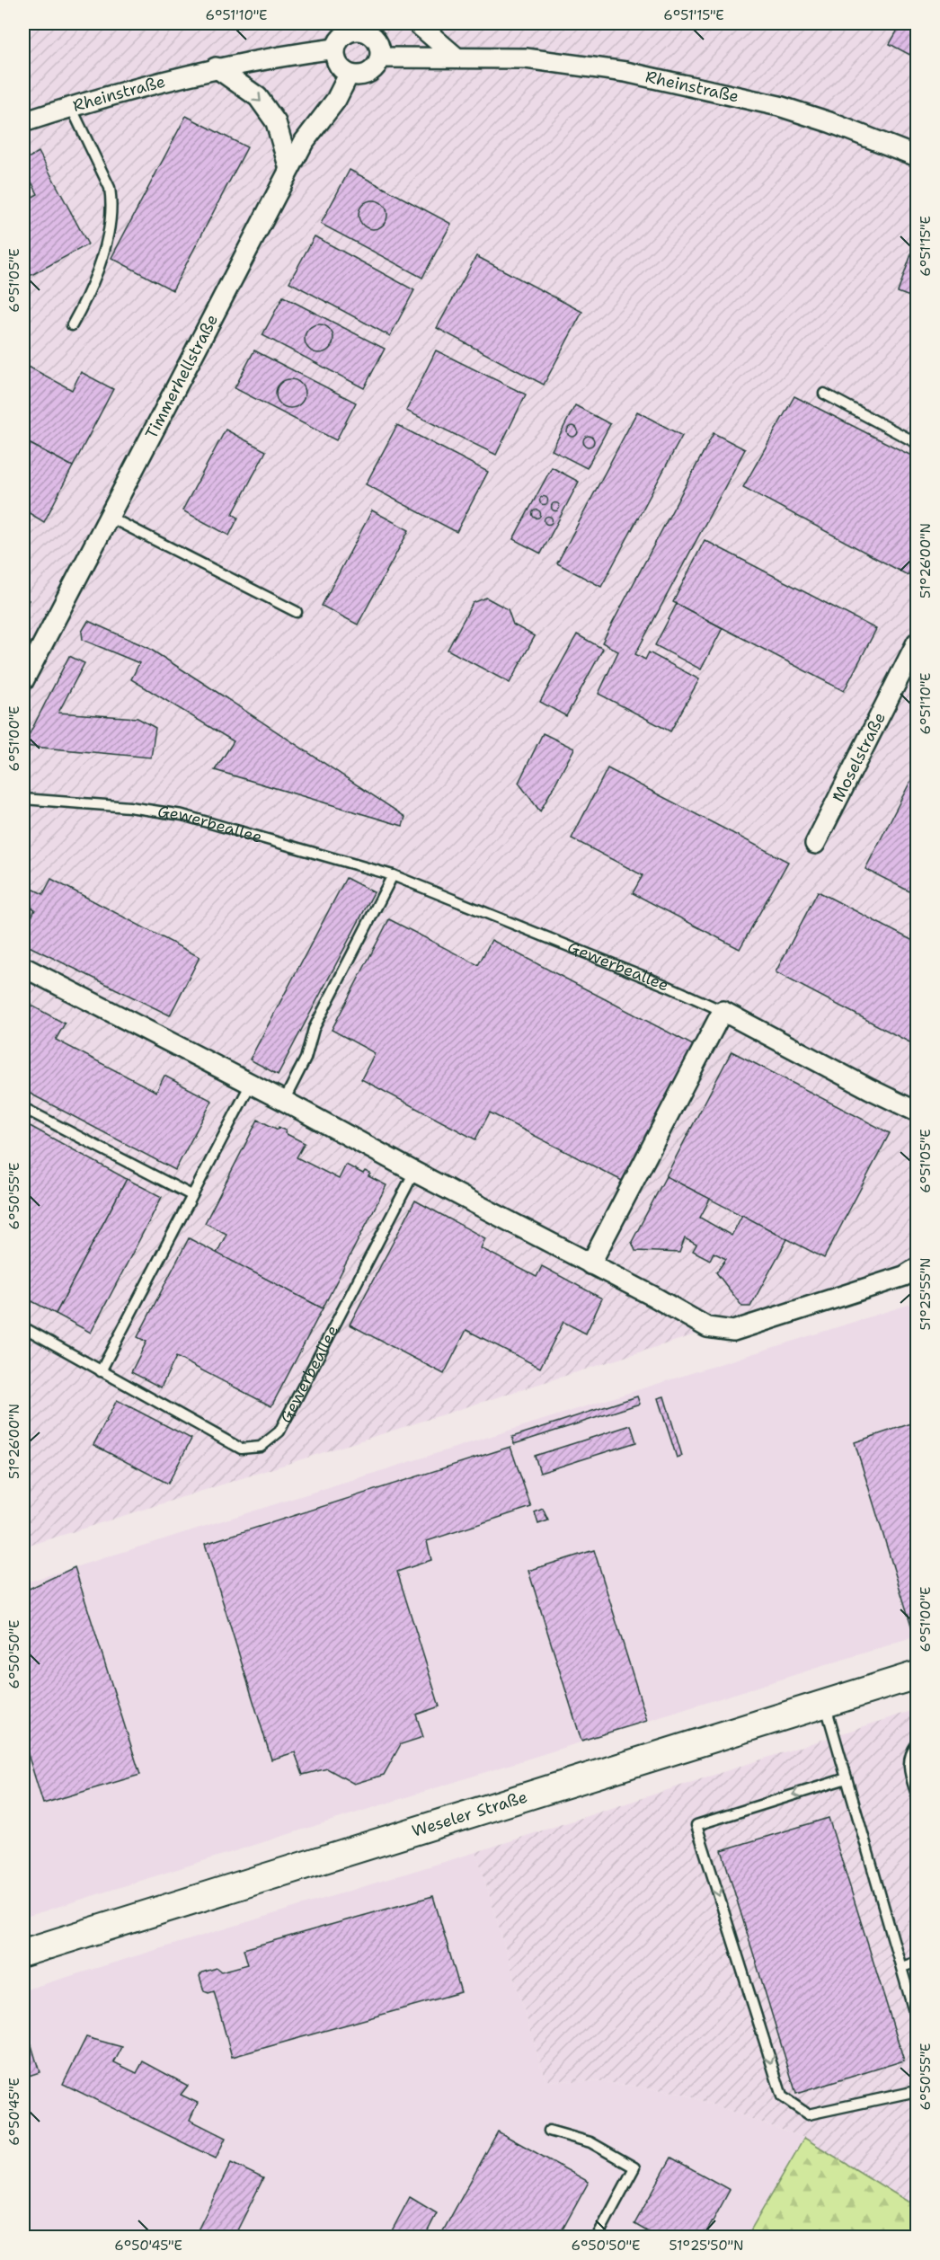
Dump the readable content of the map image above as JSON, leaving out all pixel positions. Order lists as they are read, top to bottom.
{
  "streets": {
    "main road": ["Weseler Straße"],
    "street": [
      "Rheinstraße",
      "Timmerhellstraße",
      "Moselstraße",
      "Gewerbeallee"
    ]
  },
  "crossings": [
    ["Rheinstraße", "Timmerhellstraße"]
  ],
  "coordinates": [
    "6°51'10\"E",
    "6°51'15\"E",
    "6°51'05\"E",
    "51°26'00\"N",
    "6°51'00\"E",
    "6°50'55\"E",
    "51°25'55\"N",
    "6°50'50\"E",
    "6°50'45\"E",
    "51°25'50\"N"
  ]
}
